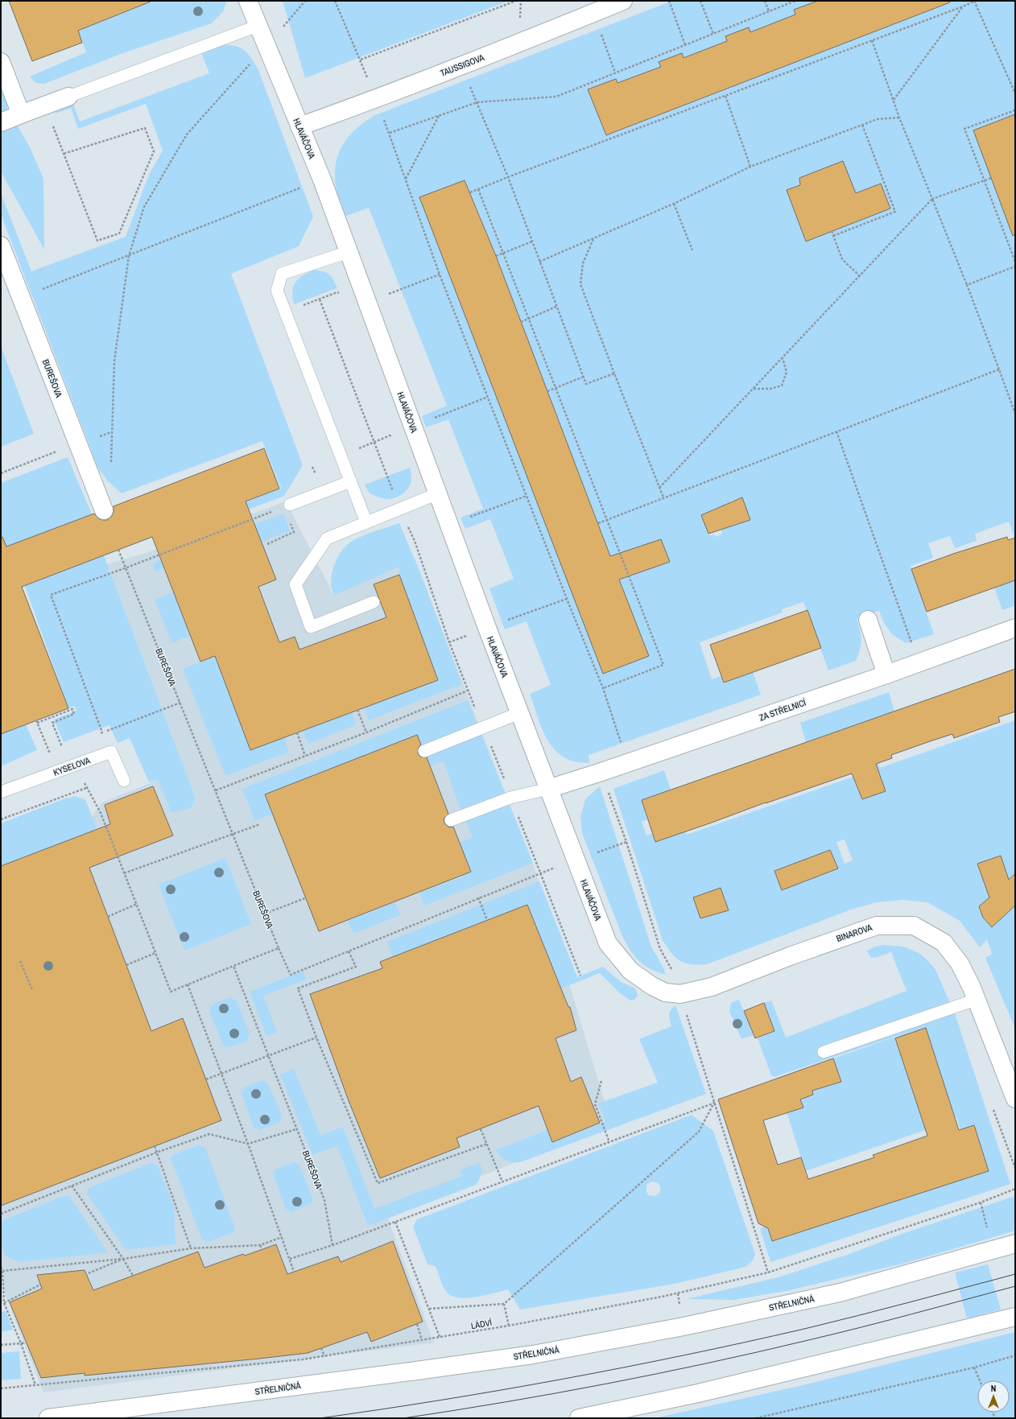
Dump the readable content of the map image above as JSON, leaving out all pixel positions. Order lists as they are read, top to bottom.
{
  "streets": {
    "street": [
      "TAUSSIGOVA",
      "HLAVÁČOVA",
      "BUREŠOVA",
      "ZA STŘELNICÍ",
      "BINAROVA",
      "STŘELNIČNÁ"
    ],
    "lane": ["KYSELOVA"],
    "path": ["LÁDVÍ"]
  },
  "crossings": [
    ["TAUSSIGOVA", "HLAVÁČOVA"],
    ["HLAVÁČOVA", "ZA STŘELNICÍ"],
    ["HLAVÁČOVA", "BINAROVA"]
  ],
  "north": "top"
}
